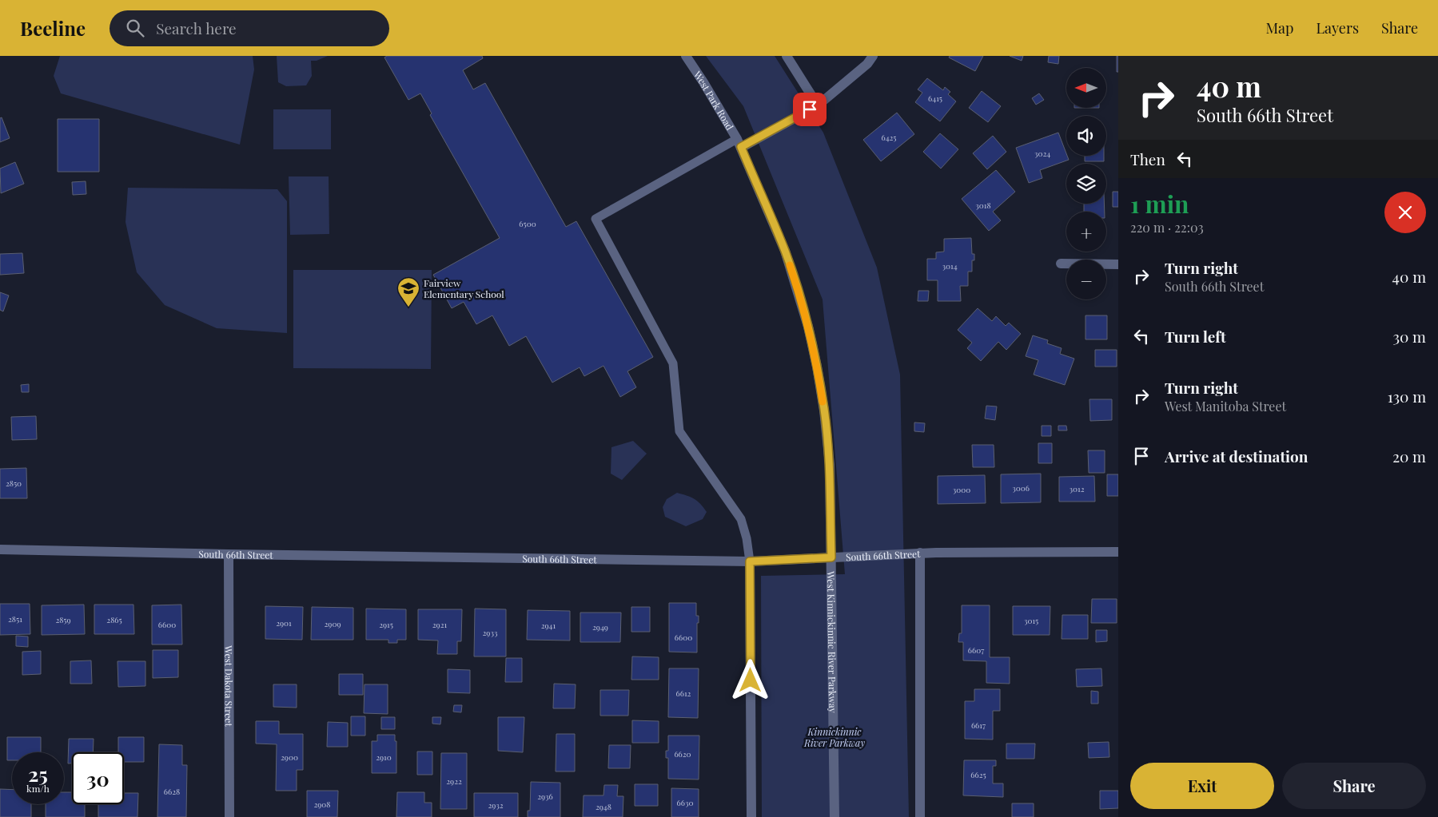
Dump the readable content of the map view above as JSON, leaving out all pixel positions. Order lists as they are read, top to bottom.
{
  "streets": {
    "street": [
      "West Park Road",
      "South 66th Street",
      "West Kinnickinnic River Parkway",
      "West Dakota Street"
    ]
  },
  "crossings": [
    ["West Park Road", "West Kinnickinnic River Parkway"],
    ["South 66th Street", "West Kinnickinnic River Parkway"],
    ["South 66th Street", "West Dakota Street"]
  ],
  "parks": ["Kinnickinnic River Parkway"],
  "places": {
    "school or university": ["Fairview Elementary School"]
  },
  "house_numbers": [
    "6415",
    "6425",
    "3024",
    "3018",
    "6500",
    "3014",
    "2850",
    "3006",
    "3012",
    "3000",
    "2851",
    "2859",
    "2865",
    "3015",
    "2901",
    "2909",
    "6600",
    "2915",
    "2921",
    "2941",
    "2949",
    "2933",
    "6600",
    "6607",
    "6612",
    "6617",
    "6620",
    "2900",
    "2910",
    "6625",
    "2922",
    "6628",
    "2936",
    "6630",
    "2908",
    "2932",
    "2948"
  ],
  "north": "left",
  "page": {
    "header": "Beeline",
    "search": "Search here",
    "nav": ["Map", "Layers", "Share"],
    "turn": ["40 m", "South 66th Street"],
    "map_buttons": ["+", "−"],
    "then": "Then",
    "heading": ["1 min", "220 m · 22:03"],
    "list": [
      {
        "name": "Turn right",
        "note": "South 66th Street",
        "value": "40 m"
      },
      {
        "name": "Turn left",
        "value": "30 m"
      },
      {
        "name": "Turn right",
        "note": "West Manitoba Street",
        "value": "130 m"
      },
      {
        "name": "Arrive at destination",
        "value": "20 m"
      }
    ],
    "speed": "25 km/h",
    "limit": "30",
    "buttons": ["Exit", "Share"]
  }
}
